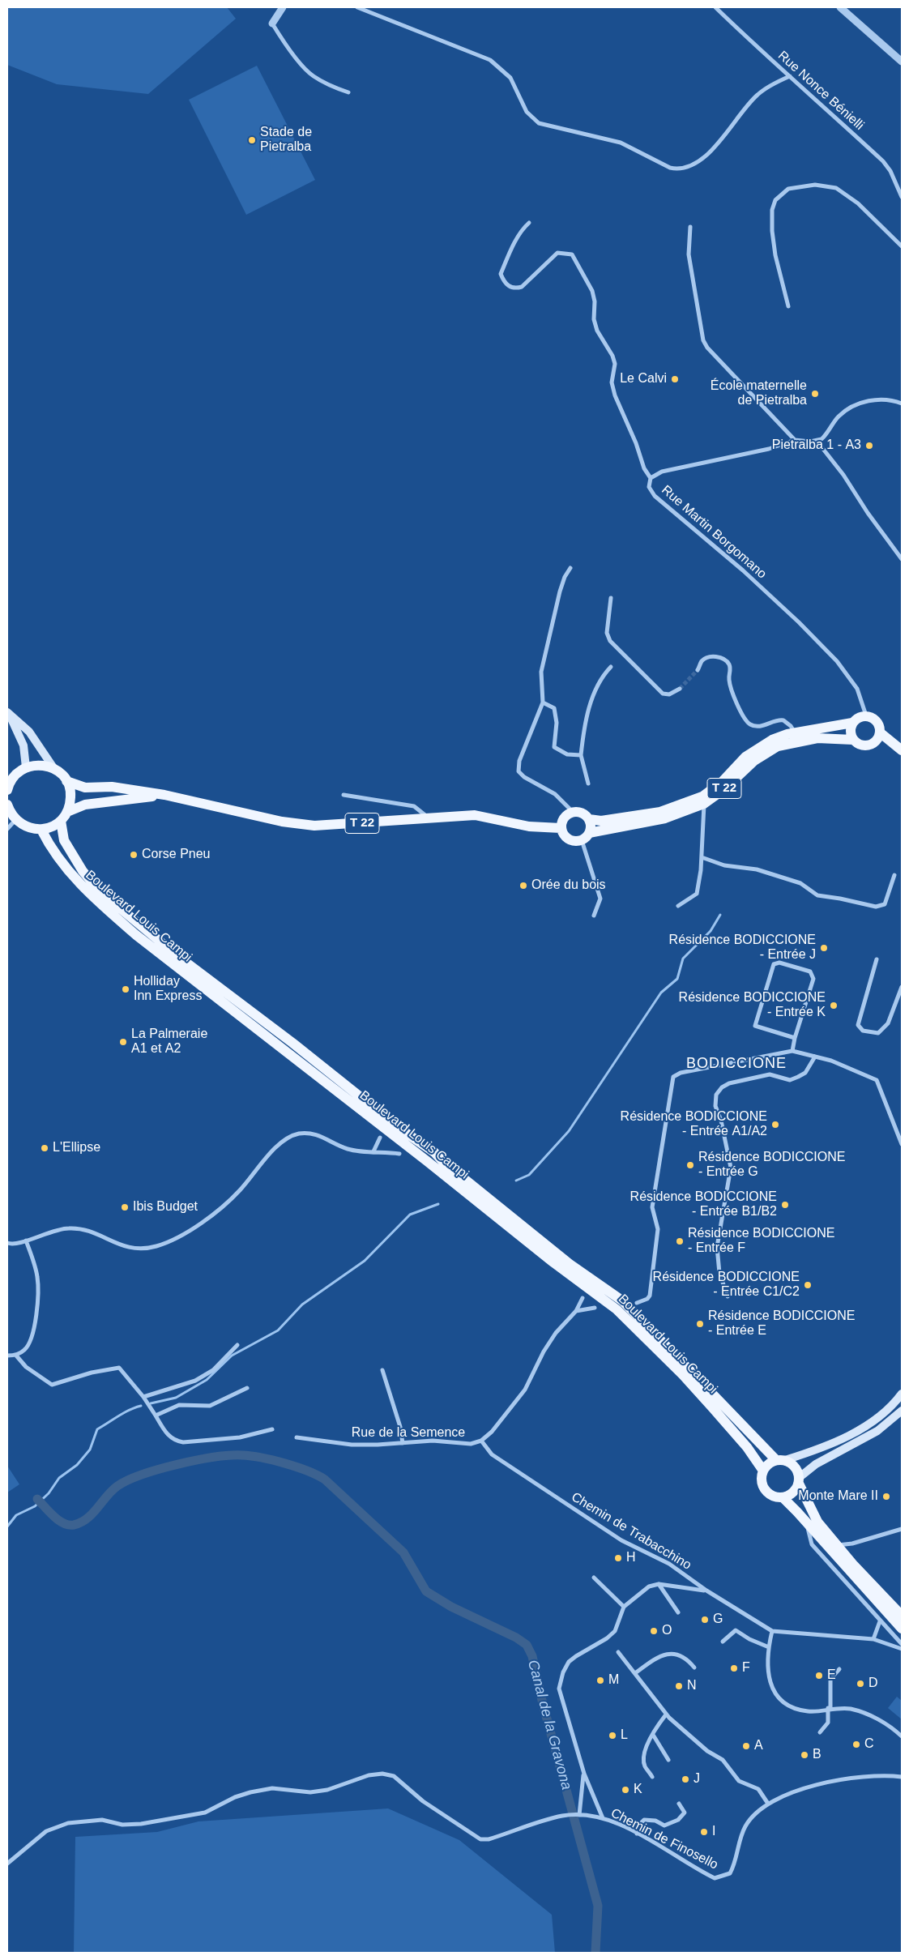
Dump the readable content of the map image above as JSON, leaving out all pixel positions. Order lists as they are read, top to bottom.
{
  "streets": {
    "main road": ["T 22", "Boulevard Louis Campi"],
    "street": [
      "Rue Nonce Bénielli",
      "Rue Martin Borgomano",
      "Rue de la Semence",
      "Chemin de Trabacchino",
      "Chemin de Finosello"
    ]
  },
  "crossings": [
    ["Rue Martin Borgomano", "T 22"],
    ["Rue de la Semence", "Chemin de Trabacchino"]
  ],
  "districts": ["BODICCIONE"],
  "water": ["Canal de la Gravona"],
  "places": [
    "Stade de Pietralba",
    "Le Calvi",
    "École maternelle de Pietralba",
    "Pietralba 1 - A3",
    "Corse Pneu",
    "Orée du bois",
    "Résidence BODICCIONE - Entrée J",
    "Holliday Inn Express",
    "Résidence BODICCIONE - Entrée K",
    "La Palmeraie A1 et A2",
    "Résidence BODICCIONE - Entrée A1/A2",
    "L'Ellipse",
    "Résidence BODICCIONE - Entrée G",
    "Résidence BODICCIONE - Entrée B1/B2",
    "Ibis Budget",
    "Résidence BODICCIONE - Entrée F",
    "Résidence BODICCIONE - Entrée C1/C2",
    "Résidence BODICCIONE - Entrée E",
    "Monte Mare II",
    "H",
    "G",
    "O",
    "F",
    "E",
    "M",
    "D",
    "N",
    "L",
    "C",
    "A",
    "B",
    "J",
    "K",
    "I"
  ]
}
